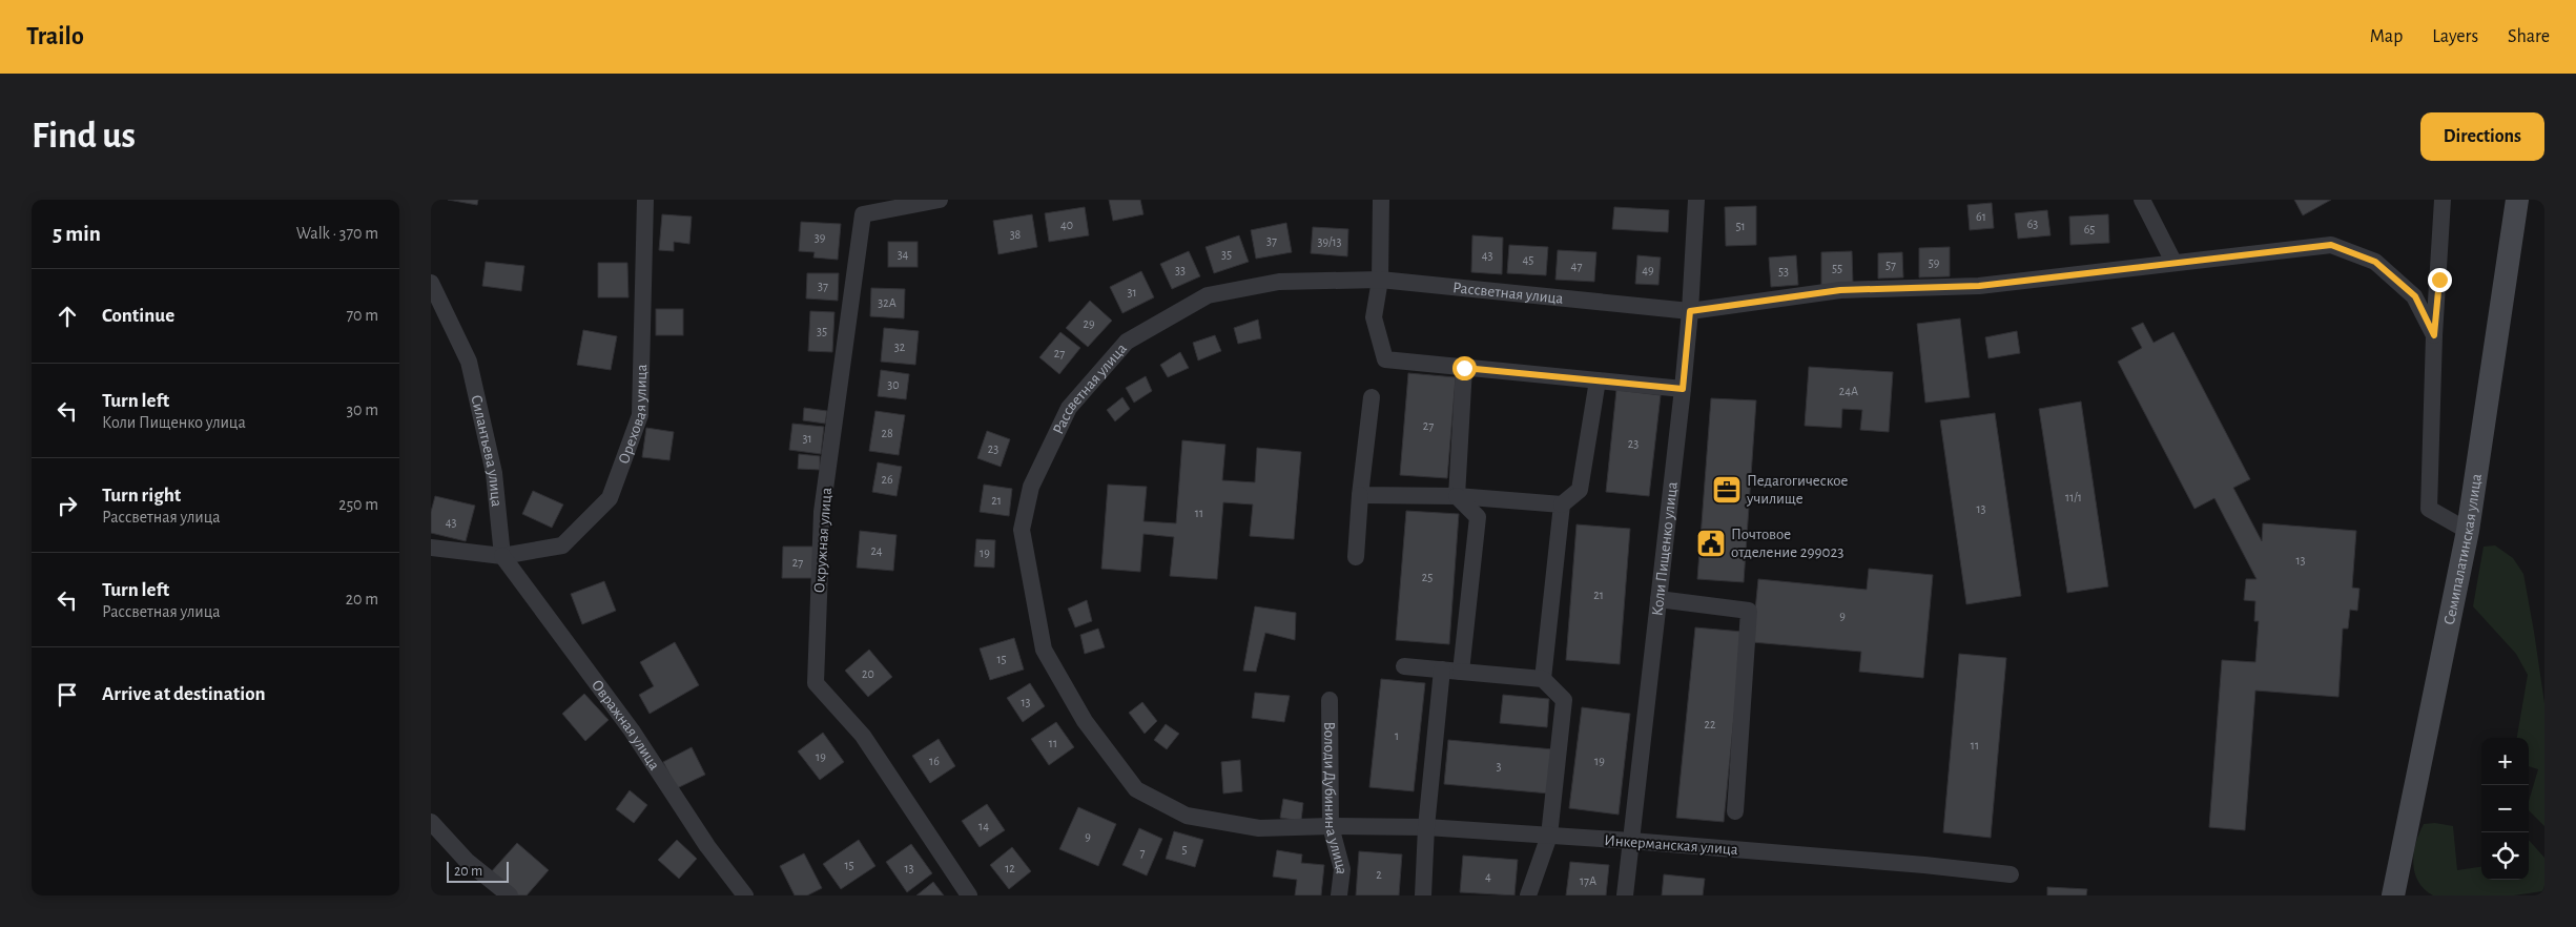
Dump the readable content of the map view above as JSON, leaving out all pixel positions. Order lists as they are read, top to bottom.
{
  "streets": {
    "main road": ["Семипалатинская улица"],
    "street": [
      "Рассветная улица",
      "Ореховая улица",
      "Силантьева улица",
      "Окружная улица",
      "Коли Пищенко улица",
      "Овражная улица",
      "Володи Дубинина улица",
      "Инкерманская улица"
    ]
  },
  "crossings": [
    ["Рассветная улица", "Коли Пищенко улица"],
    ["Рассветная улица", "Володи Дубинина улица"],
    ["Рассветная улица", "Инкерманская улица"],
    ["Ореховая улица", "Силантьева улица"],
    ["Ореховая улица", "Овражная улица"],
    ["Силантьева улица", "Овражная улица"],
    ["Коли Пищенко улица", "Инкерманская улица"],
    ["Володи Дубинина улица", "Инкерманская улица"]
  ],
  "places": {
    "office": ["Педагогическое училище"],
    "public building": ["Почтовое отделение 299023"]
  },
  "house_numbers": [
    "61",
    "63",
    "40",
    "51",
    "65",
    "38",
    "39",
    "37",
    "39/13",
    "34",
    "35",
    "43",
    "45",
    "59",
    "57",
    "47",
    "55",
    "33",
    "49",
    "53",
    "37",
    "31",
    "32А",
    "29",
    "35",
    "32",
    "27",
    "30",
    "24А",
    "27",
    "28",
    "31",
    "23",
    "23",
    "26",
    "11/1",
    "21",
    "13",
    "11",
    "43",
    "24",
    "19",
    "13",
    "27",
    "25",
    "21",
    "9",
    "15",
    "20",
    "13",
    "22",
    "1",
    "11",
    "11",
    "19",
    "16",
    "19",
    "3",
    "14",
    "9",
    "5",
    "7",
    "15",
    "13",
    "12",
    "2",
    "4",
    "17А"
  ],
  "scale_bar": "20 m",
  "page": {
    "header": "Trailo",
    "nav": ["Map", "Layers", "Share"],
    "buttons": "Directions",
    "title": "Find us",
    "heading": ["5 min", "Walk · 370 m"],
    "list": [
      ["Continue", "70 m"],
      ["Turn left", "Коли Пищенко улица", "30 m"],
      ["Turn right", "Рассветная улица", "250 m"],
      ["Turn left", "Рассветная улица", "20 m"],
      "Arrive at destination"
    ],
    "map_buttons": ["+", "−"],
    "scale": "20 m"
  }
}
